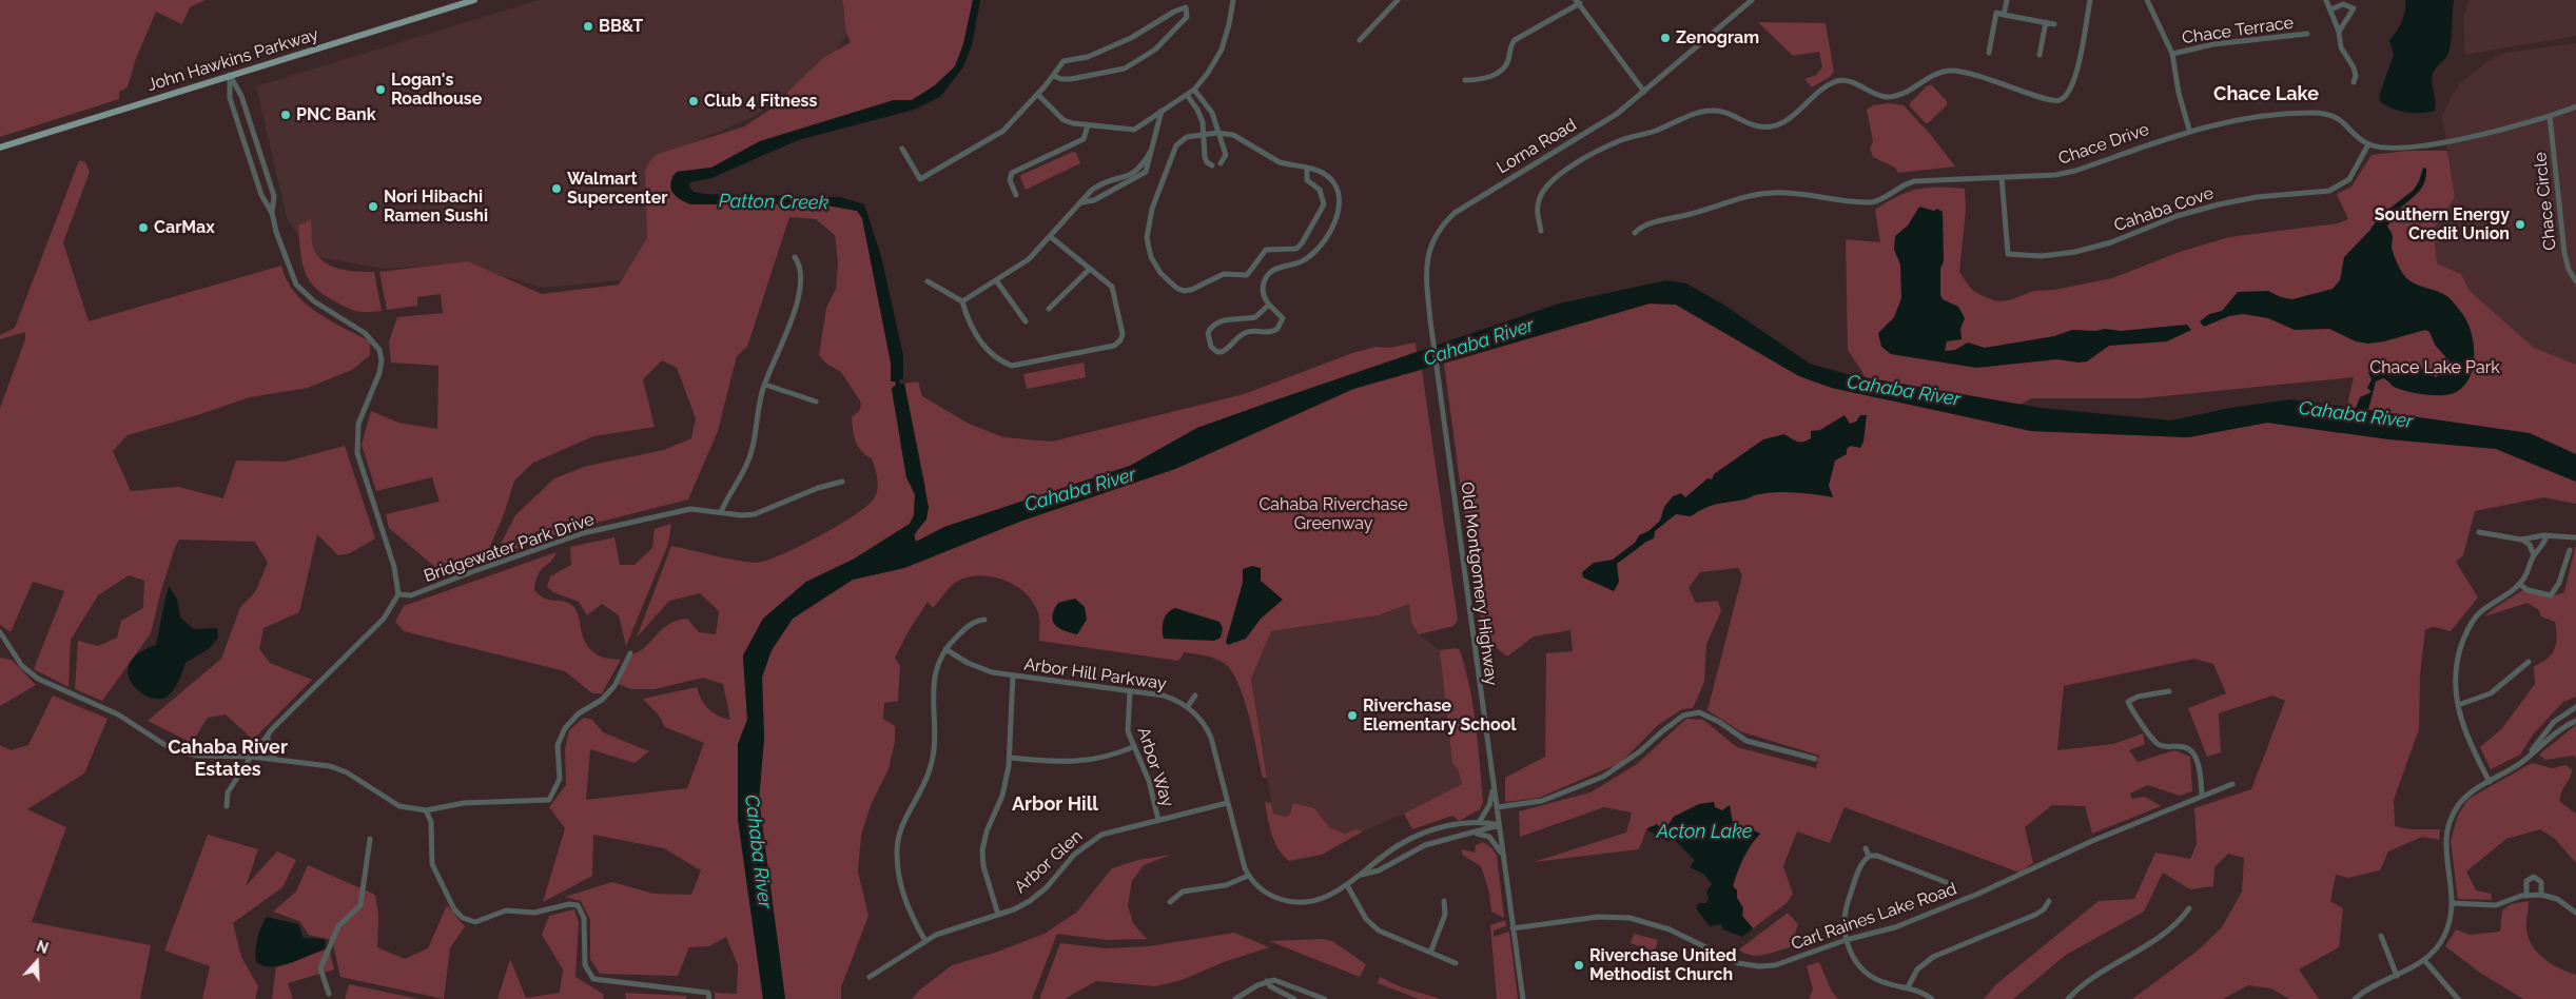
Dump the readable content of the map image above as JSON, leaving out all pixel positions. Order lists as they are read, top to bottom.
{
  "streets": {
    "main road": ["John Hawkins Parkway"],
    "street": [
      "Chace Terrace",
      "Chace Drive",
      "Lorna Road",
      "Chace Circle",
      "Cahaba Cove",
      "Bridgewater Park Drive",
      "Old Montgomery Highway",
      "Arbor Hill Parkway",
      "Arbor Way",
      "Arbor Glen",
      "Carl Raines Lake Road"
    ]
  },
  "crossings": [
    ["Chace Drive", "Cahaba Cove"],
    ["Lorna Road", "Old Montgomery Highway"],
    ["Old Montgomery Highway", "Arbor Hill Parkway"],
    ["Old Montgomery Highway", "Carl Raines Lake Road"],
    ["Arbor Hill Parkway", "Arbor Way"],
    ["Arbor Hill Parkway", "Arbor Glen"],
    ["Arbor Way", "Arbor Glen"]
  ],
  "districts": ["Chace Lake", "Cahaba River Estates", "Arbor Hill"],
  "water": ["Patton Creek", "Cahaba River", "Acton Lake"],
  "parks": ["Chace Lake Park", "Cahaba Riverchase Greenway"],
  "places": [
    "BB&T",
    "Zenogram",
    "Logan's Roadhouse",
    "Club 4 Fitness",
    "PNC Bank",
    "Walmart Supercenter",
    "Nori Hibachi Ramen Sushi",
    "Southern Energy Credit Union",
    "CarMax",
    "Riverchase Elementary School",
    "Riverchase United Methodist Church"
  ],
  "north": "top"
}
